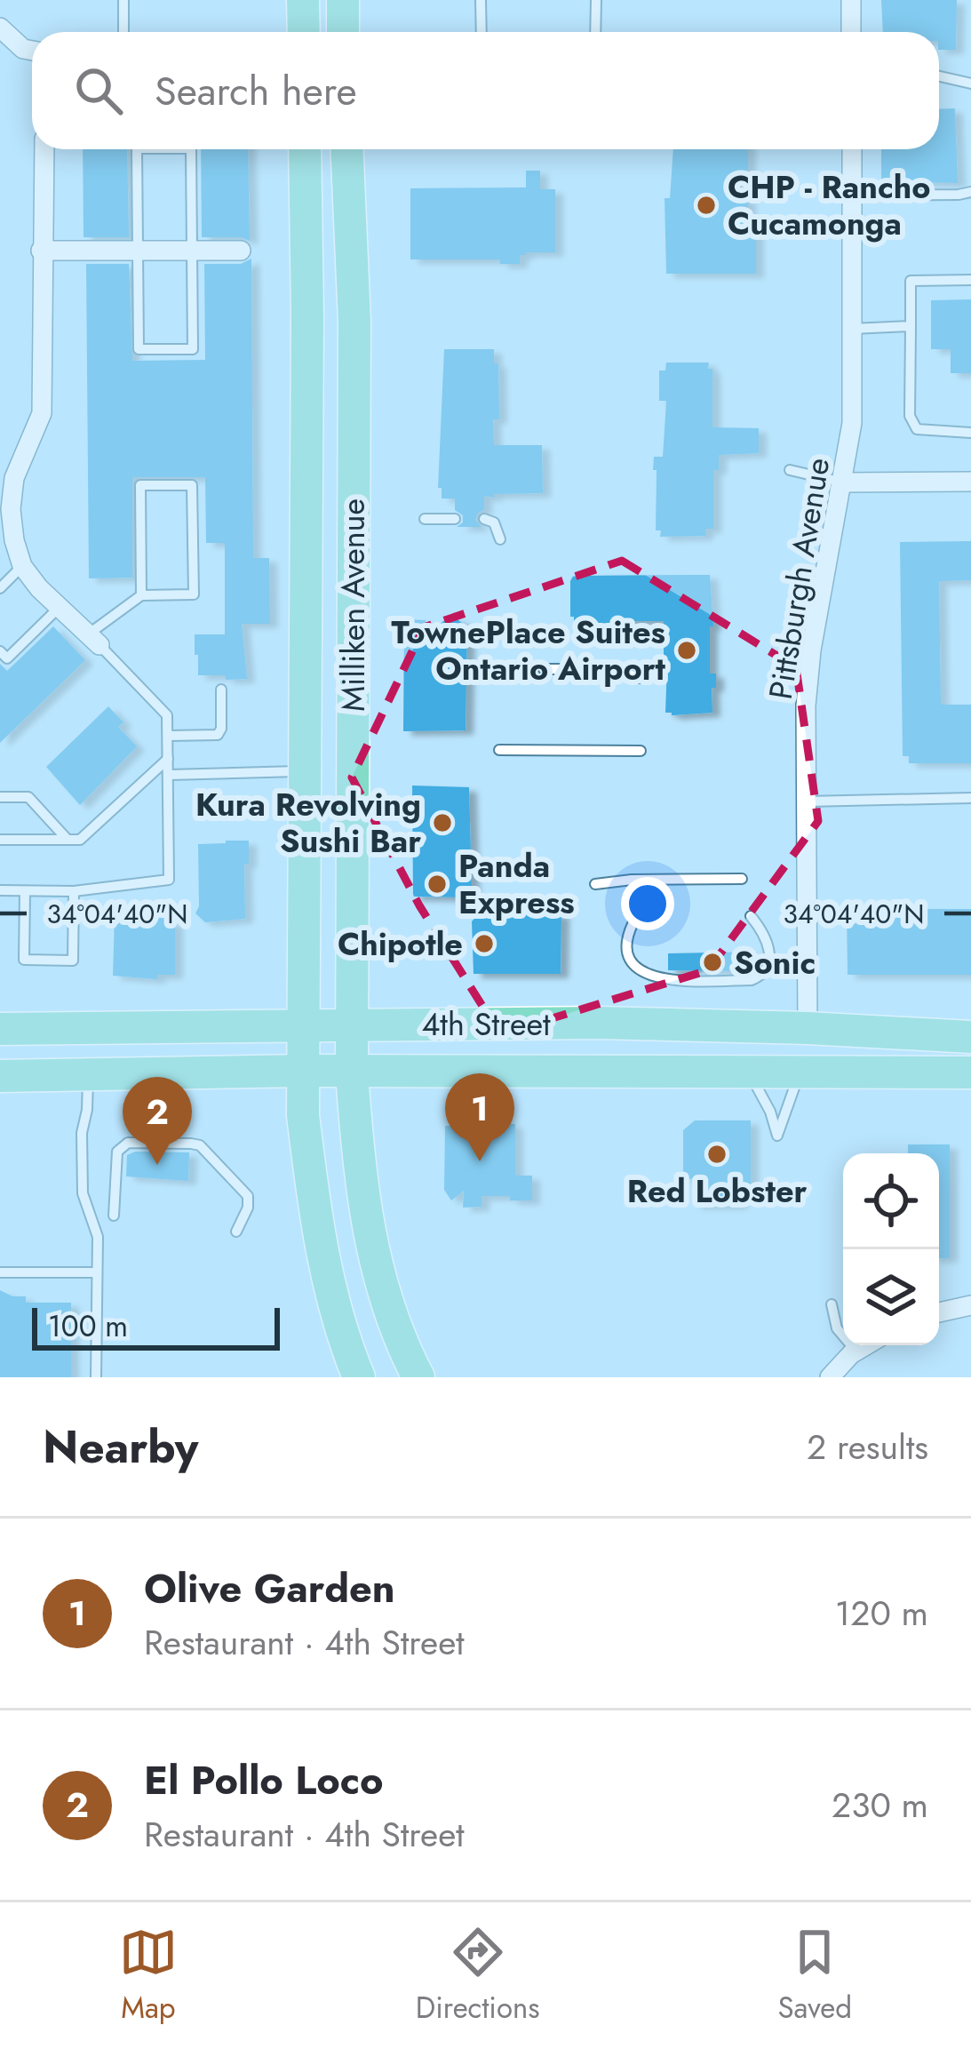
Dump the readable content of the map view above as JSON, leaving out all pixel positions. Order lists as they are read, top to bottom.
{
  "streets": {
    "main road": ["Milliken Avenue", "4th Street"],
    "street": ["Pittsburgh Avenue"]
  },
  "crossings": [
    ["Pittsburgh Avenue", "4th Street"],
    ["Milliken Avenue", "4th Street"]
  ],
  "places": [
    "CHP - Rancho Cucamonga",
    "TownePlace Suites Ontario Airport",
    "Kura Revolving Sushi Bar",
    "Panda Express",
    "Chipotle",
    "Sonic",
    "Red Lobster"
  ],
  "scale_bar": "100 m",
  "page": {
    "search": "Search here",
    "pins": ["1", "2"],
    "scale": "100 m",
    "heading": ["Nearby", "2 results"],
    "list": [
      {
        "mark": "1",
        "name": "Olive Garden",
        "note": "Restaurant · 4th Street",
        "value": "120 m"
      },
      {
        "mark": "2",
        "name": "El Pollo Loco",
        "note": "Restaurant · 4th Street",
        "value": "230 m"
      }
    ],
    "nav": ["Map", "Directions", "Saved"]
  },
  "coordinates": ["34°04'40\"N"]
}
